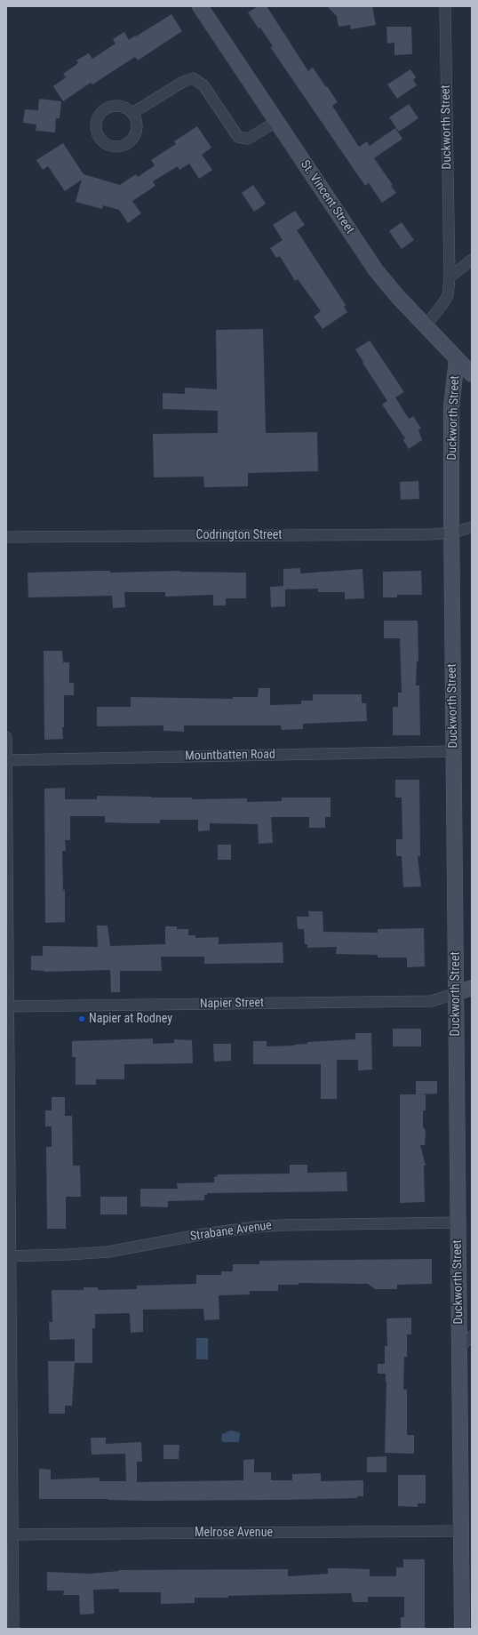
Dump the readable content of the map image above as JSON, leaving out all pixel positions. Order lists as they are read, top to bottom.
{
  "streets": {
    "main road": ["Duckworth Street", "St. Vincent Street"],
    "street": [
      "Codrington Street",
      "Mountbatten Road",
      "Napier Street",
      "Strabane Avenue",
      "Melrose Avenue"
    ]
  },
  "crossings": [
    ["Duckworth Street", "St. Vincent Street"],
    ["Duckworth Street", "Codrington Street"],
    ["Duckworth Street", "Mountbatten Road"],
    ["Duckworth Street", "Napier Street"],
    ["Duckworth Street", "Strabane Avenue"],
    ["Duckworth Street", "Melrose Avenue"]
  ],
  "places": ["Napier at Rodney"]
}
